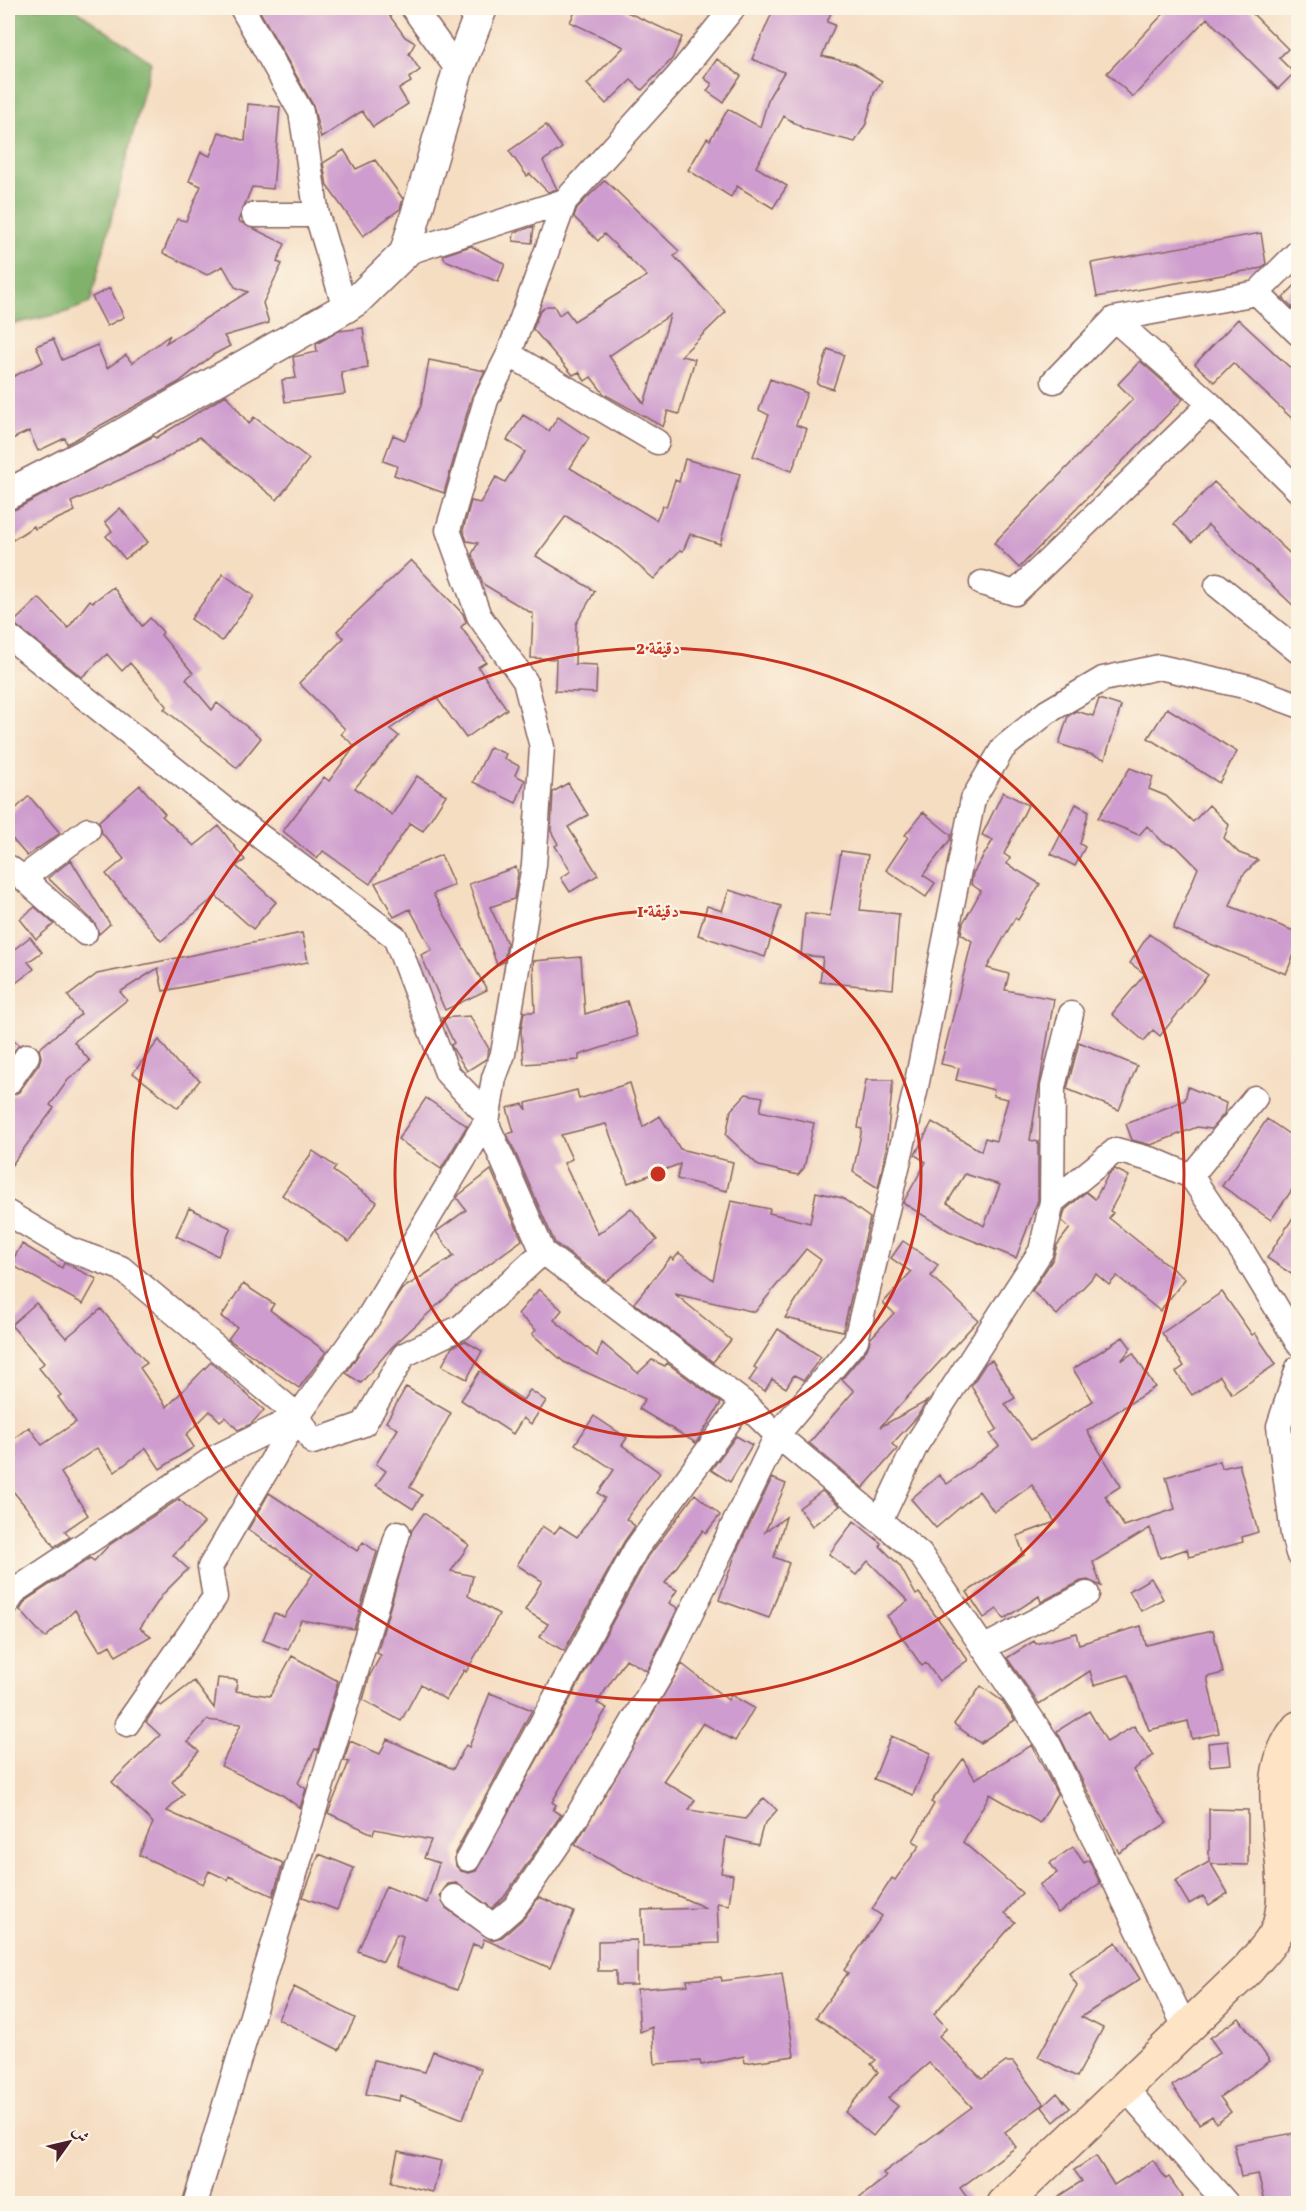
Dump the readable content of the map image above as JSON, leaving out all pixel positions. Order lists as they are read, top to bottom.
{
  "north": "top right",
  "rings": ["2 دقيقة", "1 دقيقة"]
}
